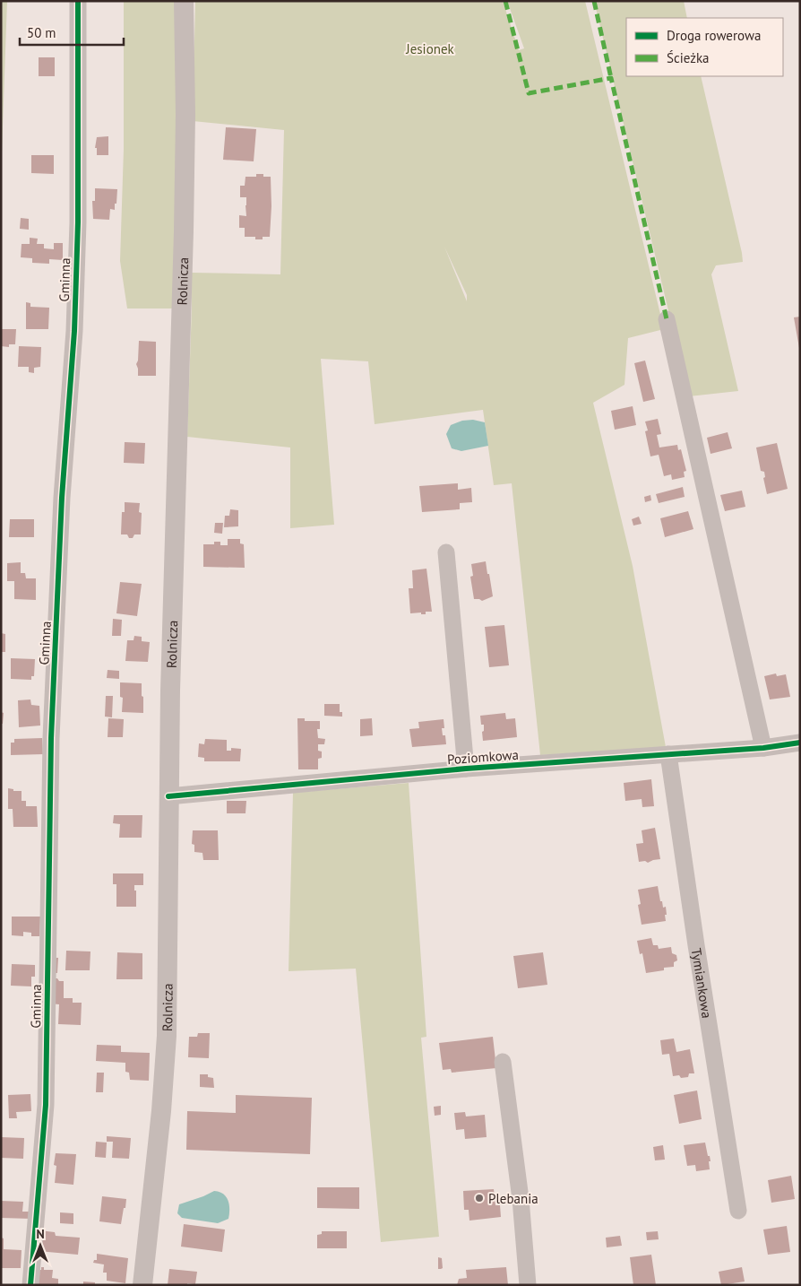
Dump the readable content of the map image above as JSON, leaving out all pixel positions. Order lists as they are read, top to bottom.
{
  "streets": {
    "street": [
      "Gminna",
      "Rolnicza",
      "Poziomkowa",
      "Tymiankowa"
    ]
  },
  "crossings": [
    ["Rolnicza", "Poziomkowa"],
    ["Poziomkowa", "Tymiankowa"]
  ],
  "parks": ["Jesionek"],
  "places": ["Plebania"],
  "legend": ["Droga rowerowa", "Ścieżka"],
  "scale_bar": "50 m",
  "north": "top"
}
